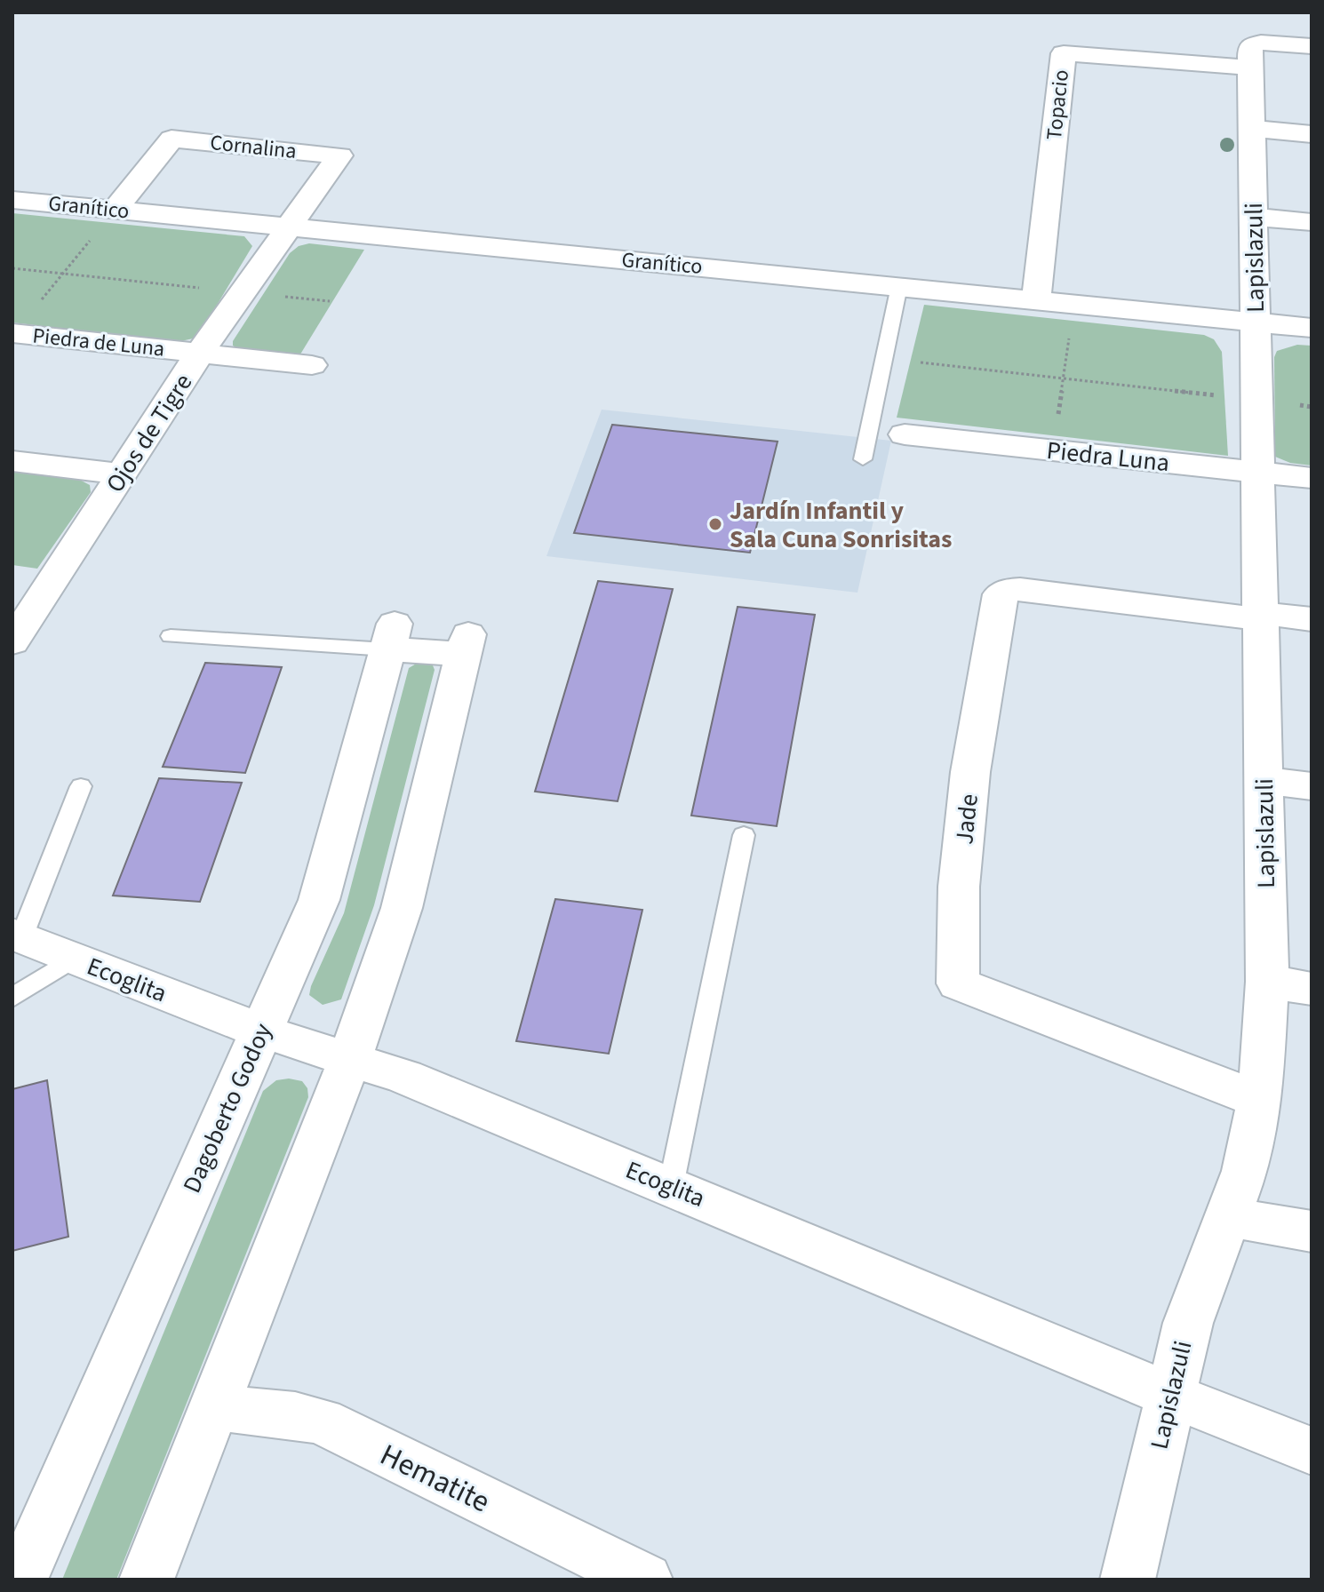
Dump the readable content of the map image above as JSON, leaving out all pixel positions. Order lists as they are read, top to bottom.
{
  "streets": {
    "street": [
      "Topacio",
      "Cornalina",
      "Granítico",
      "Lapislazuli",
      "Piedra de Luna",
      "Ojos de Tigre",
      "Piedra Luna",
      "Jade",
      "Ecoglita",
      "Dagoberto Godoy",
      "Hematite"
    ]
  },
  "crossings": [
    ["Topacio", "Granítico"],
    ["Topacio", "Lapislazuli"],
    ["Cornalina", "Granítico"],
    ["Cornalina", "Ojos de Tigre"],
    ["Granítico", "Lapislazuli"],
    ["Granítico", "Ojos de Tigre"],
    ["Lapislazuli", "Piedra Luna"],
    ["Lapislazuli", "Jade"],
    ["Lapislazuli", "Ecoglita"],
    ["Piedra de Luna", "Ojos de Tigre"],
    ["Ecoglita", "Dagoberto Godoy"]
  ],
  "places": ["Jardín Infantil y Sala Cuna Sonrisitas"]
}
